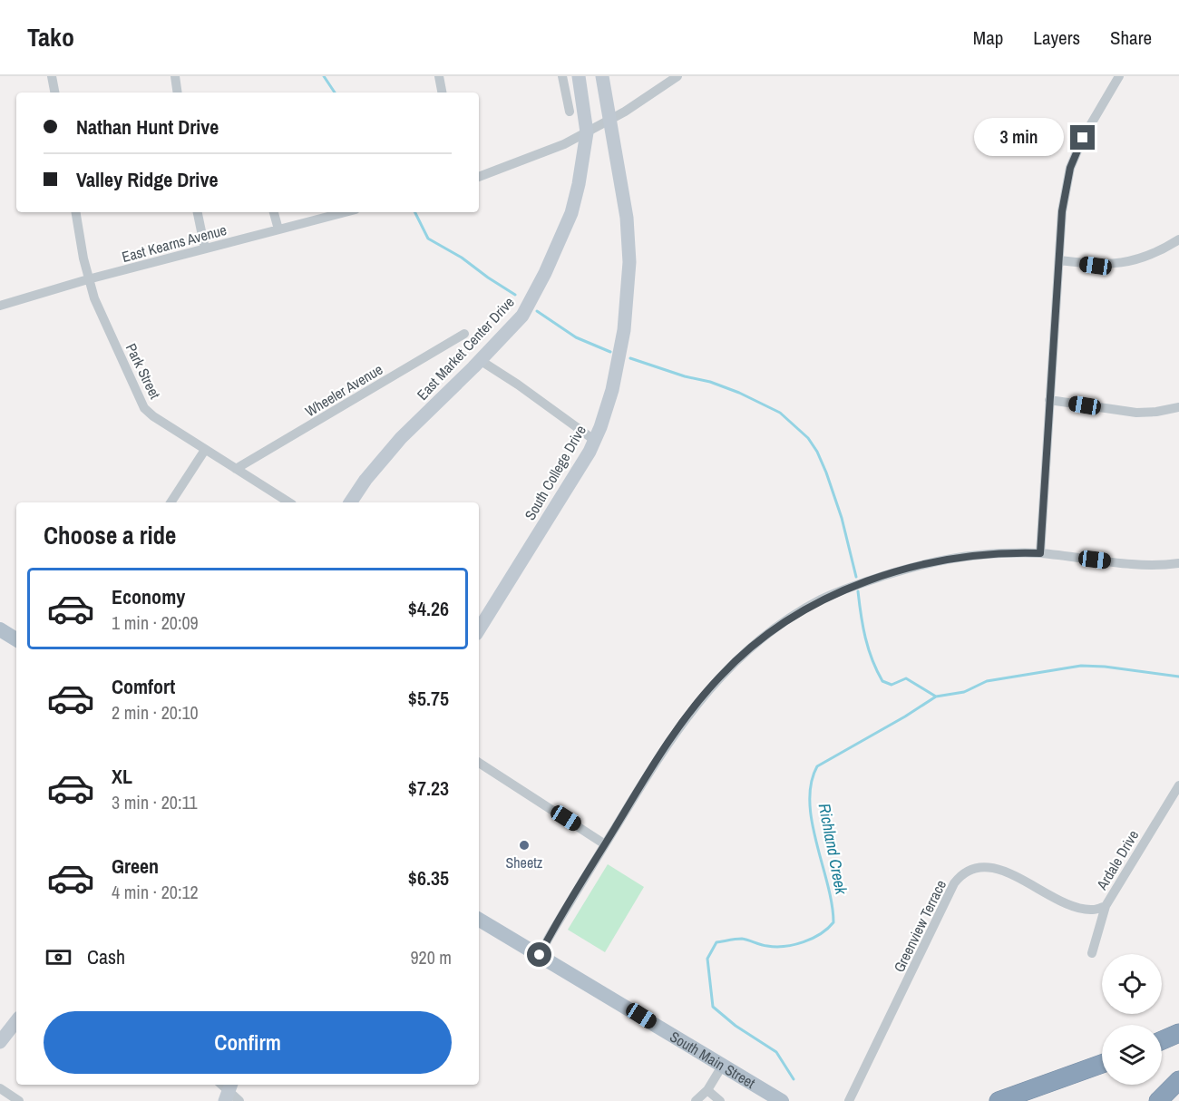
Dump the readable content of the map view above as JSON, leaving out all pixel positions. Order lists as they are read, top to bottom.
{
  "streets": {
    "main road": ["East Market Center Drive", "South College Drive", "South Main Street"],
    "street": [
      "East Kearns Avenue",
      "Park Street",
      "Wheeler Avenue",
      "Ardale Drive",
      "Greenview Terrace"
    ]
  },
  "crossings": [
    ["East Kearns Avenue", "Park Street"],
    ["Park Street", "Wheeler Avenue"],
    ["Ardale Drive", "Greenview Terrace"]
  ],
  "water": ["Richland Creek"],
  "places": ["Sheetz"],
  "page": {
    "header": "Tako",
    "nav": ["Map", "Layers", "Share"],
    "banner": ["Nathan Hunt Drive", "Valley Ridge Drive"],
    "bubble": "3 min",
    "heading": "Choose a ride",
    "list": [
      {
        "name": "Economy",
        "note": "1 min · 20:09",
        "value": "$4.26"
      },
      {
        "name": "Comfort",
        "note": "2 min · 20:10",
        "value": "$5.75"
      },
      {
        "name": "XL",
        "note": "3 min · 20:11",
        "value": "$7.23"
      },
      {
        "name": "Green",
        "note": "4 min · 20:12",
        "value": "$6.35"
      }
    ],
    "pay": ["Cash", "920 m"],
    "buttons": "Confirm"
  }
}
